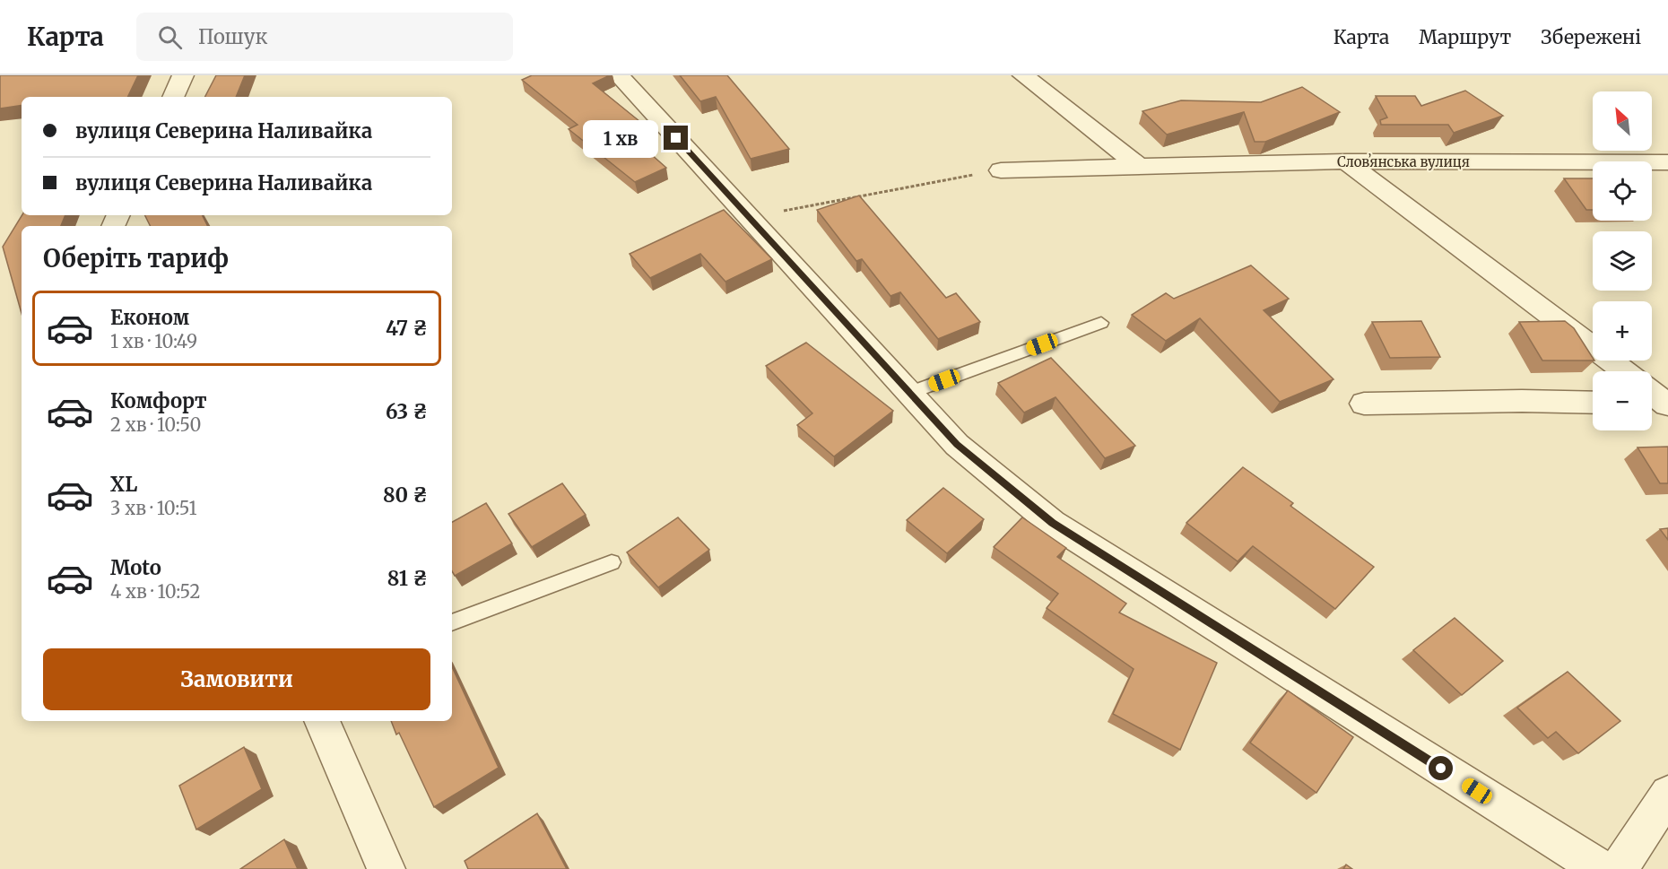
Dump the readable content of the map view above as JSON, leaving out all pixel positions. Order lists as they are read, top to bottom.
{
  "streets": {
    "street": ["Словʼянська вулиця"]
  },
  "north": "top left",
  "page": {
    "header": "Карта",
    "search": "Пошук",
    "nav": ["Карта", "Маршрут", "Збережені"],
    "map_buttons": ["+", "−"],
    "banner": ["вулиця Северина Наливайка", "вулиця Северина Наливайка"],
    "bubble": "1 хв",
    "heading": "Оберіть тариф",
    "list": [
      {
        "name": "Економ",
        "note": "1 хв · 10:49",
        "value": "47 ₴"
      },
      {
        "name": "Комфорт",
        "note": "2 хв · 10:50",
        "value": "63 ₴"
      },
      {
        "name": "XL",
        "note": "3 хв · 10:51",
        "value": "80 ₴"
      },
      {
        "name": "Moto",
        "note": "4 хв · 10:52",
        "value": "81 ₴"
      }
    ],
    "buttons": "Замовити"
  }
}
